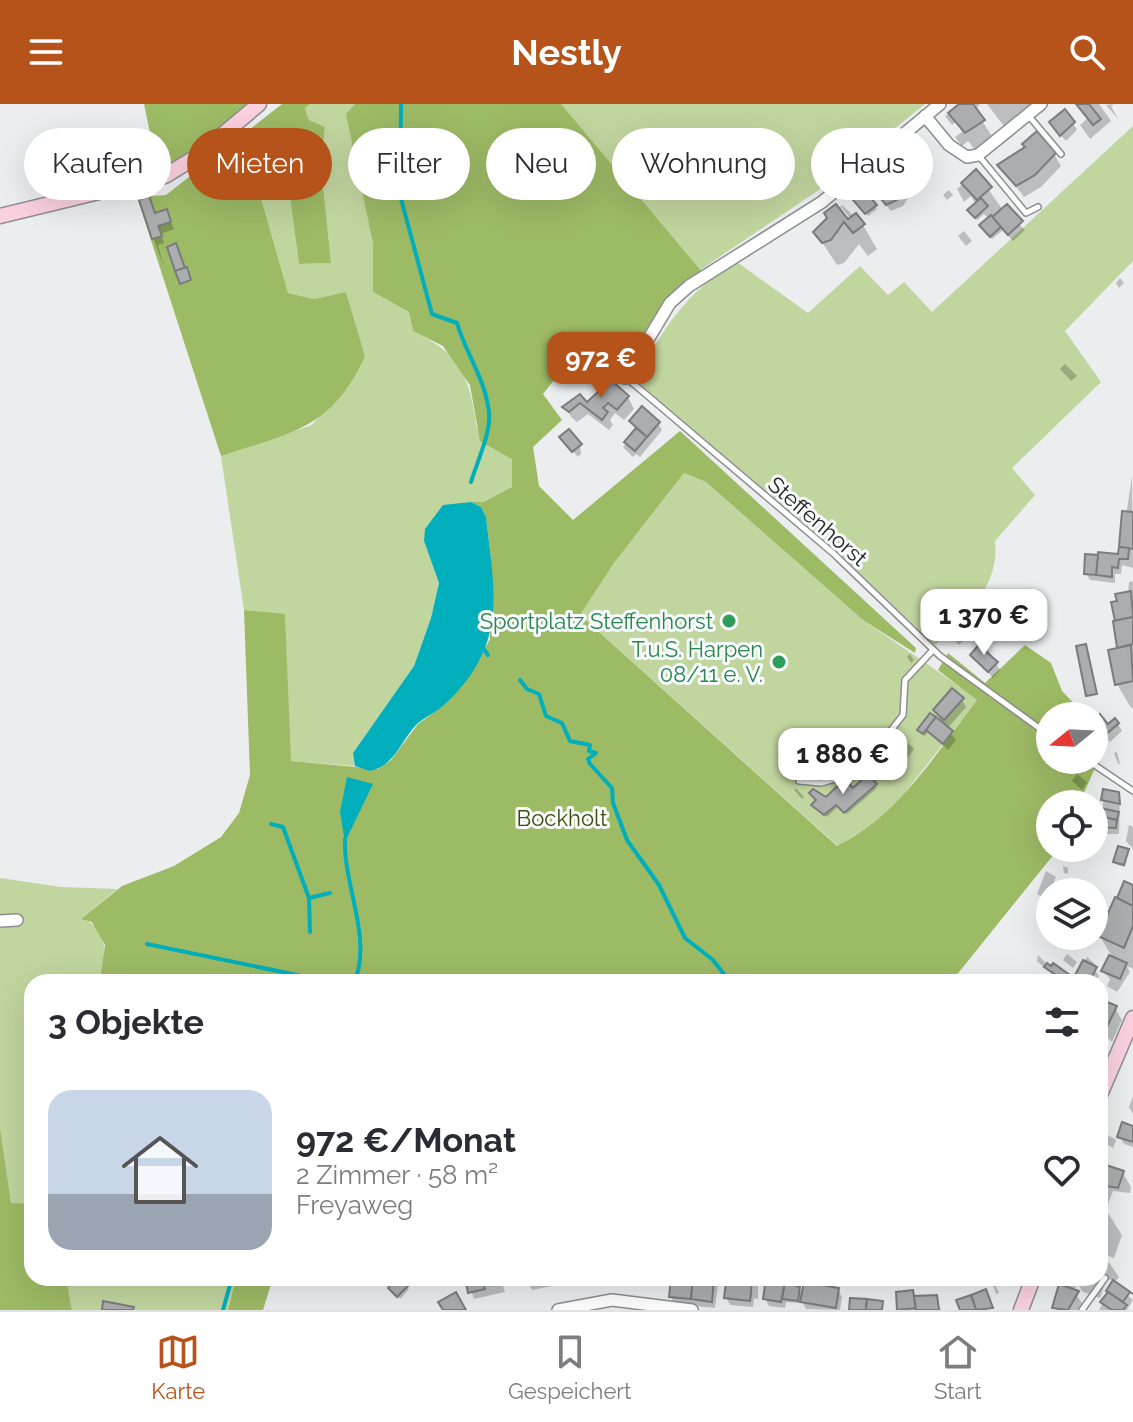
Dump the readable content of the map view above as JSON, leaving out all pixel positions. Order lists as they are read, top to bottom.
{
  "streets": {
    "lane": ["Steffenhorst"]
  },
  "parks": ["Bockholt"],
  "places": ["Sportplatz Steffenhorst", "T.u.S. Harpen 08/11 e. V."],
  "north": "left",
  "page": {
    "header": "Nestly",
    "chip": [
      "Kaufen",
      "Mieten",
      "Filter",
      "Neu",
      "Wohnung",
      "Haus"
    ],
    "price": ["972 €", "1 370 €", "1 880 €"],
    "heading": "3 Objekte",
    "list": [
      {
        "name": "972 €/Monat",
        "note": "2 Zimmer · 58 m² · Freyaweg"
      }
    ],
    "tabs": ["Karte", "Gespeichert", "Start"]
  }
}
